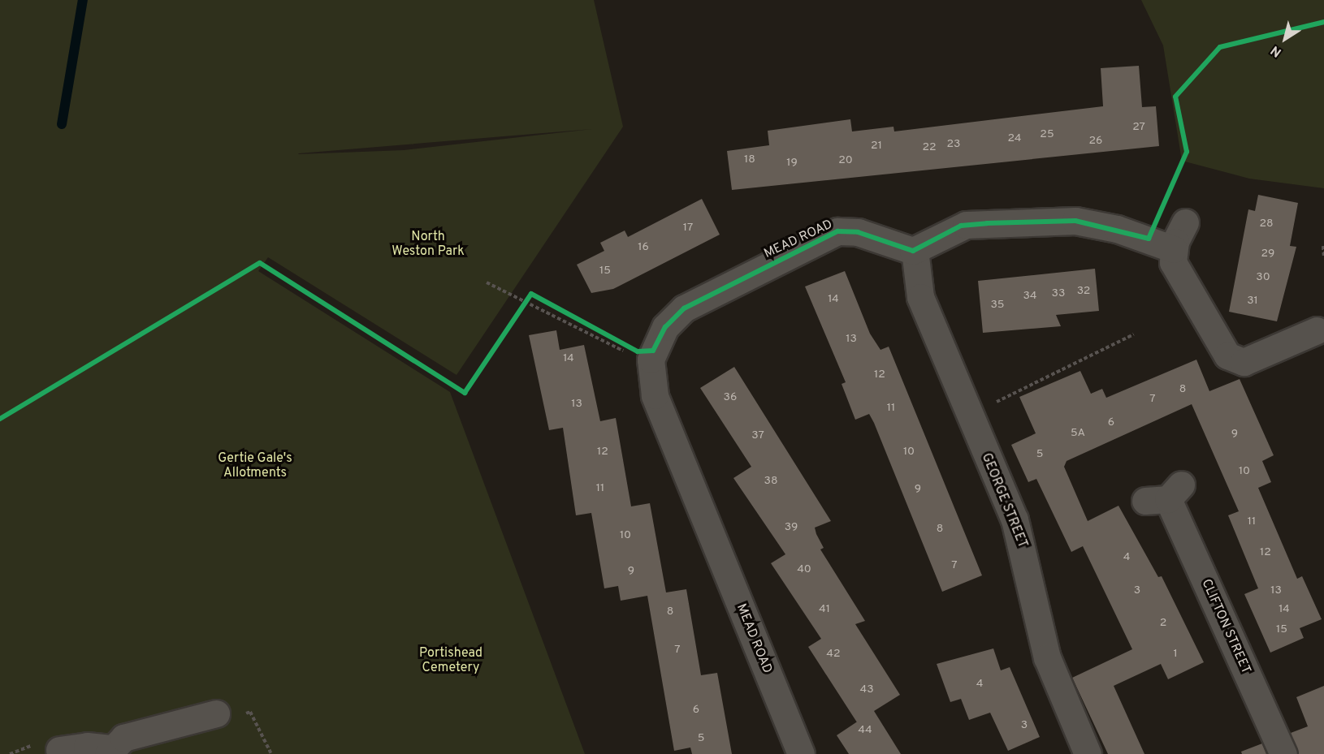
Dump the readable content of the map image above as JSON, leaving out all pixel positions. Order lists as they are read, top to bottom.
{
  "streets": {
    "street": ["MEAD ROAD", "GEORGE STREET", "CLIFTON STREET"]
  },
  "crossings": [
    ["MEAD ROAD", "GEORGE STREET"]
  ],
  "parks": ["North Weston Park", "Gertie Gale's Allotments", "Portishead Cemetery"],
  "house_numbers": [
    "27",
    "25",
    "24",
    "26",
    "23",
    "21",
    "22",
    "18",
    "20",
    "19",
    "28",
    "17",
    "16",
    "29",
    "15",
    "30",
    "32",
    "33",
    "34",
    "14",
    "31",
    "35",
    "13",
    "14",
    "12",
    "8",
    "36",
    "7",
    "13",
    "11",
    "6",
    "5A",
    "9",
    "37",
    "12",
    "10",
    "5",
    "10",
    "38",
    "11",
    "9",
    "11",
    "39",
    "8",
    "10",
    "12",
    "4",
    "7",
    "40",
    "9",
    "3",
    "13",
    "41",
    "14",
    "8",
    "2",
    "15",
    "7",
    "42",
    "1",
    "4",
    "43",
    "6",
    "3",
    "44",
    "5"
  ],
  "north": "bottom left"
}
